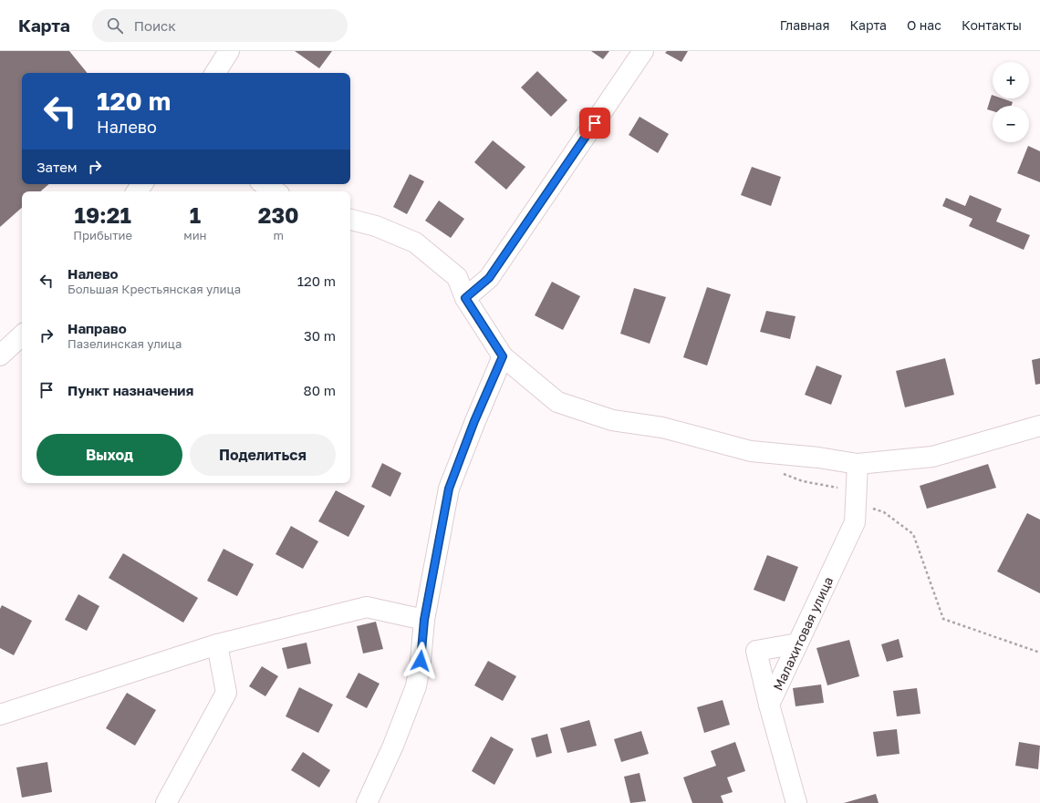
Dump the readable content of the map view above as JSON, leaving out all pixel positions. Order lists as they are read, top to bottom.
{
  "streets": {
    "street": ["Малахитовая улица"]
  },
  "page": {
    "header": "Карта",
    "search": "Поиск",
    "nav": [
      "Главная",
      "Карта",
      "О нас",
      "Контакты"
    ],
    "map_buttons": ["+", "−"],
    "turn": ["120 m", "Налево"],
    "then": "Затем",
    "eta": [
      "19:21",
      "Прибытие",
      "1",
      "мин",
      "230",
      "m"
    ],
    "list": [
      {
        "name": "Налево",
        "note": "Большая Крестьянская улица",
        "value": "120 m"
      },
      {
        "name": "Направо",
        "note": "Пазелинская улица",
        "value": "30 m"
      },
      {
        "name": "Пункт назначения",
        "value": "80 m"
      }
    ],
    "buttons": ["Выход", "Поделиться"]
  }
}
